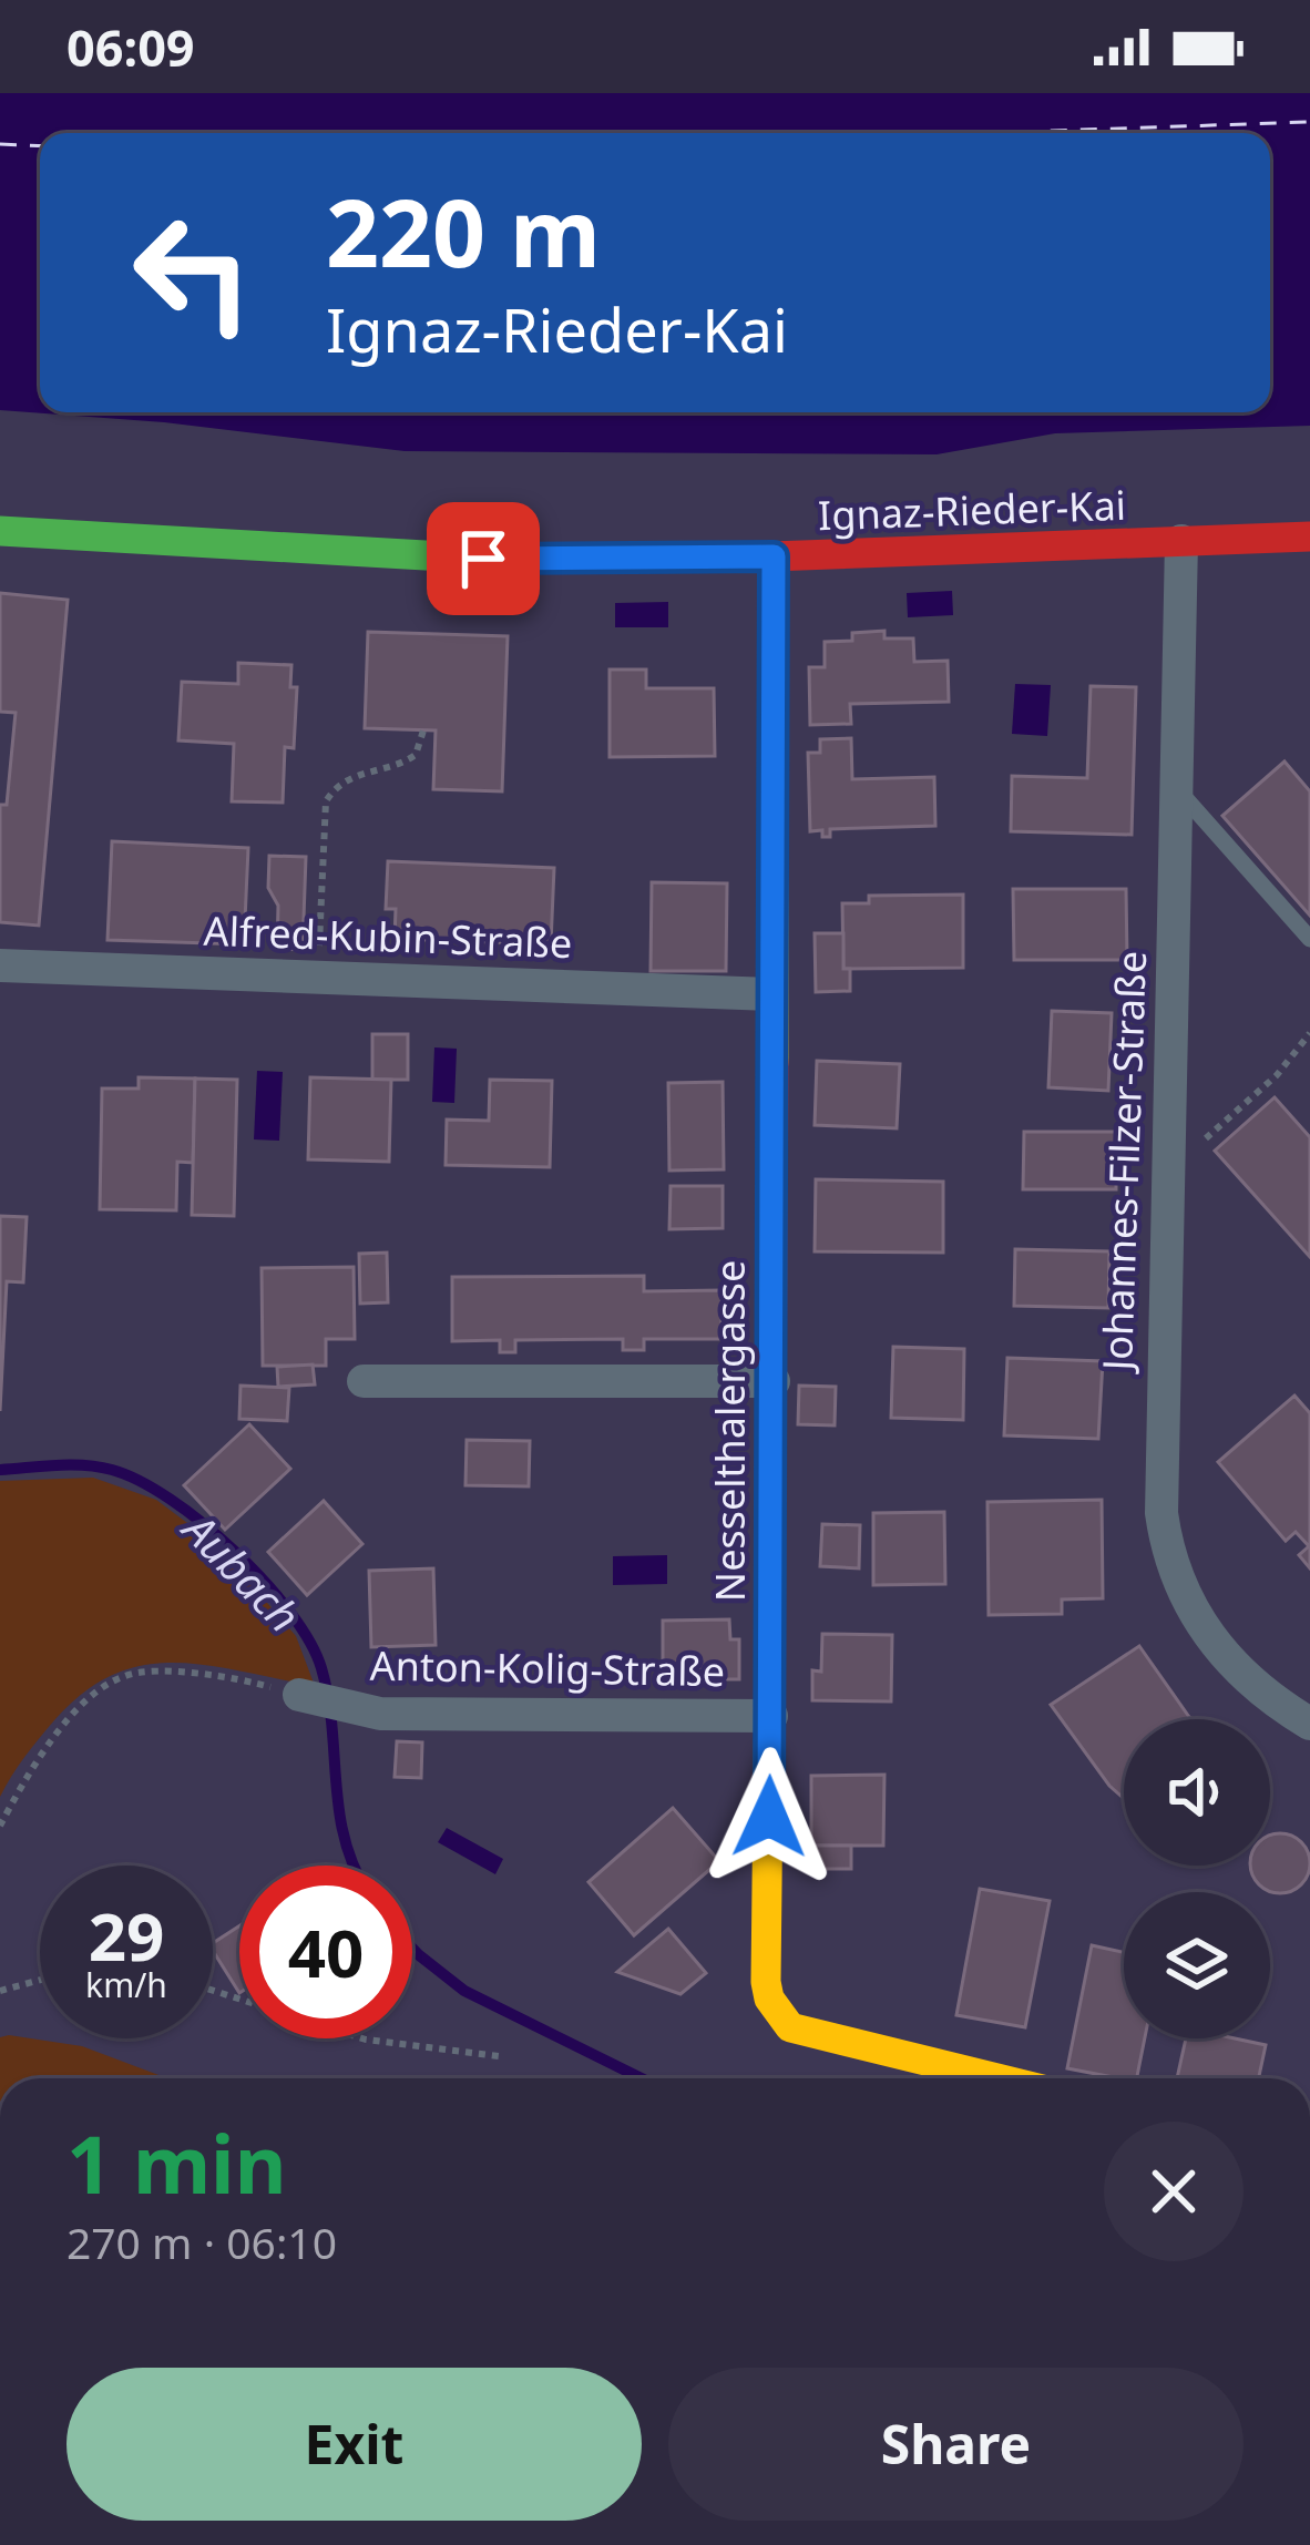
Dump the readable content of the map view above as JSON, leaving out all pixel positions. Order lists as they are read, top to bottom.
{
  "streets": {
    "street": [
      "Ignaz-Rieder-Kai",
      "Alfred-Kubin-Straße",
      "Johannes-Filzer-Straße",
      "Nesselthalergasse",
      "Anton-Kolig-Straße"
    ]
  },
  "crossings": [
    ["Ignaz-Rieder-Kai", "Johannes-Filzer-Straße"],
    ["Ignaz-Rieder-Kai", "Nesselthalergasse"],
    ["Alfred-Kubin-Straße", "Nesselthalergasse"],
    ["Nesselthalergasse", "Anton-Kolig-Straße"]
  ],
  "water": ["Aubach"],
  "page": {
    "status": "06:09",
    "turn": ["220 m", "Ignaz-Rieder-Kai"],
    "speed": "29 km/h",
    "limit": "40",
    "heading": ["1 min", "270 m · 06:10"],
    "buttons": ["Exit", "Share"]
  }
}
